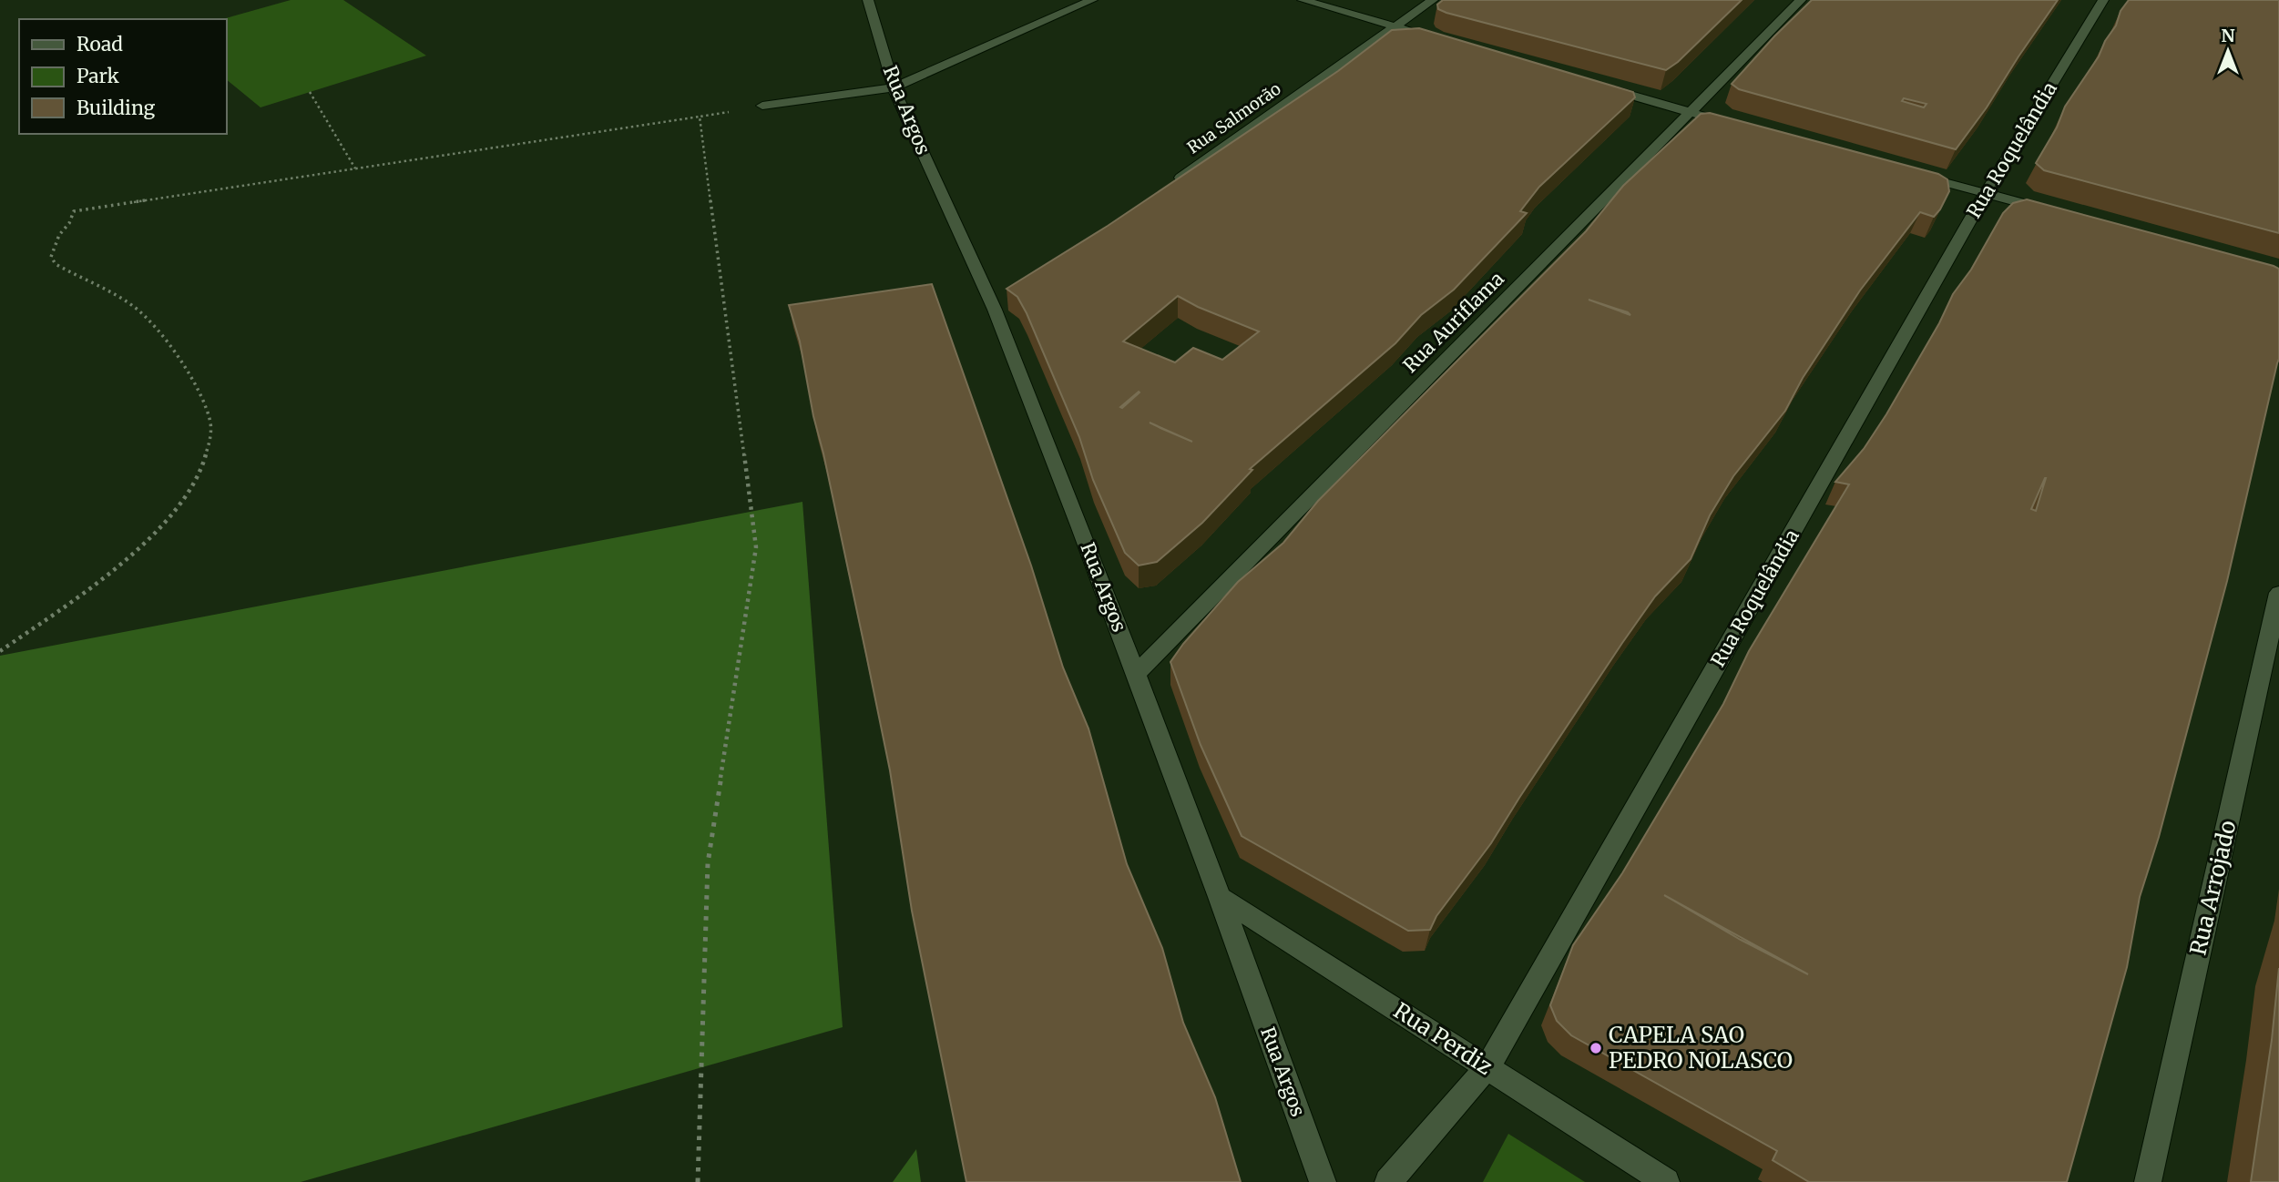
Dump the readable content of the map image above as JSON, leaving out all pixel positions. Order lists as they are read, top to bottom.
{
  "streets": {
    "street": [
      "Rua Argos",
      "Rua Salmorão",
      "Rua Roquelândia",
      "Rua Auriflama",
      "Rua Arrojado",
      "Rua Perdiz"
    ]
  },
  "crossings": [
    ["Rua Argos", "Rua Auriflama"],
    ["Rua Argos", "Rua Perdiz"],
    ["Rua Roquelândia", "Rua Perdiz"]
  ],
  "places": ["CAPELA SAO PEDRO NOLASCO"],
  "legend": ["Road", "Park", "Building"],
  "north": "top"
}
